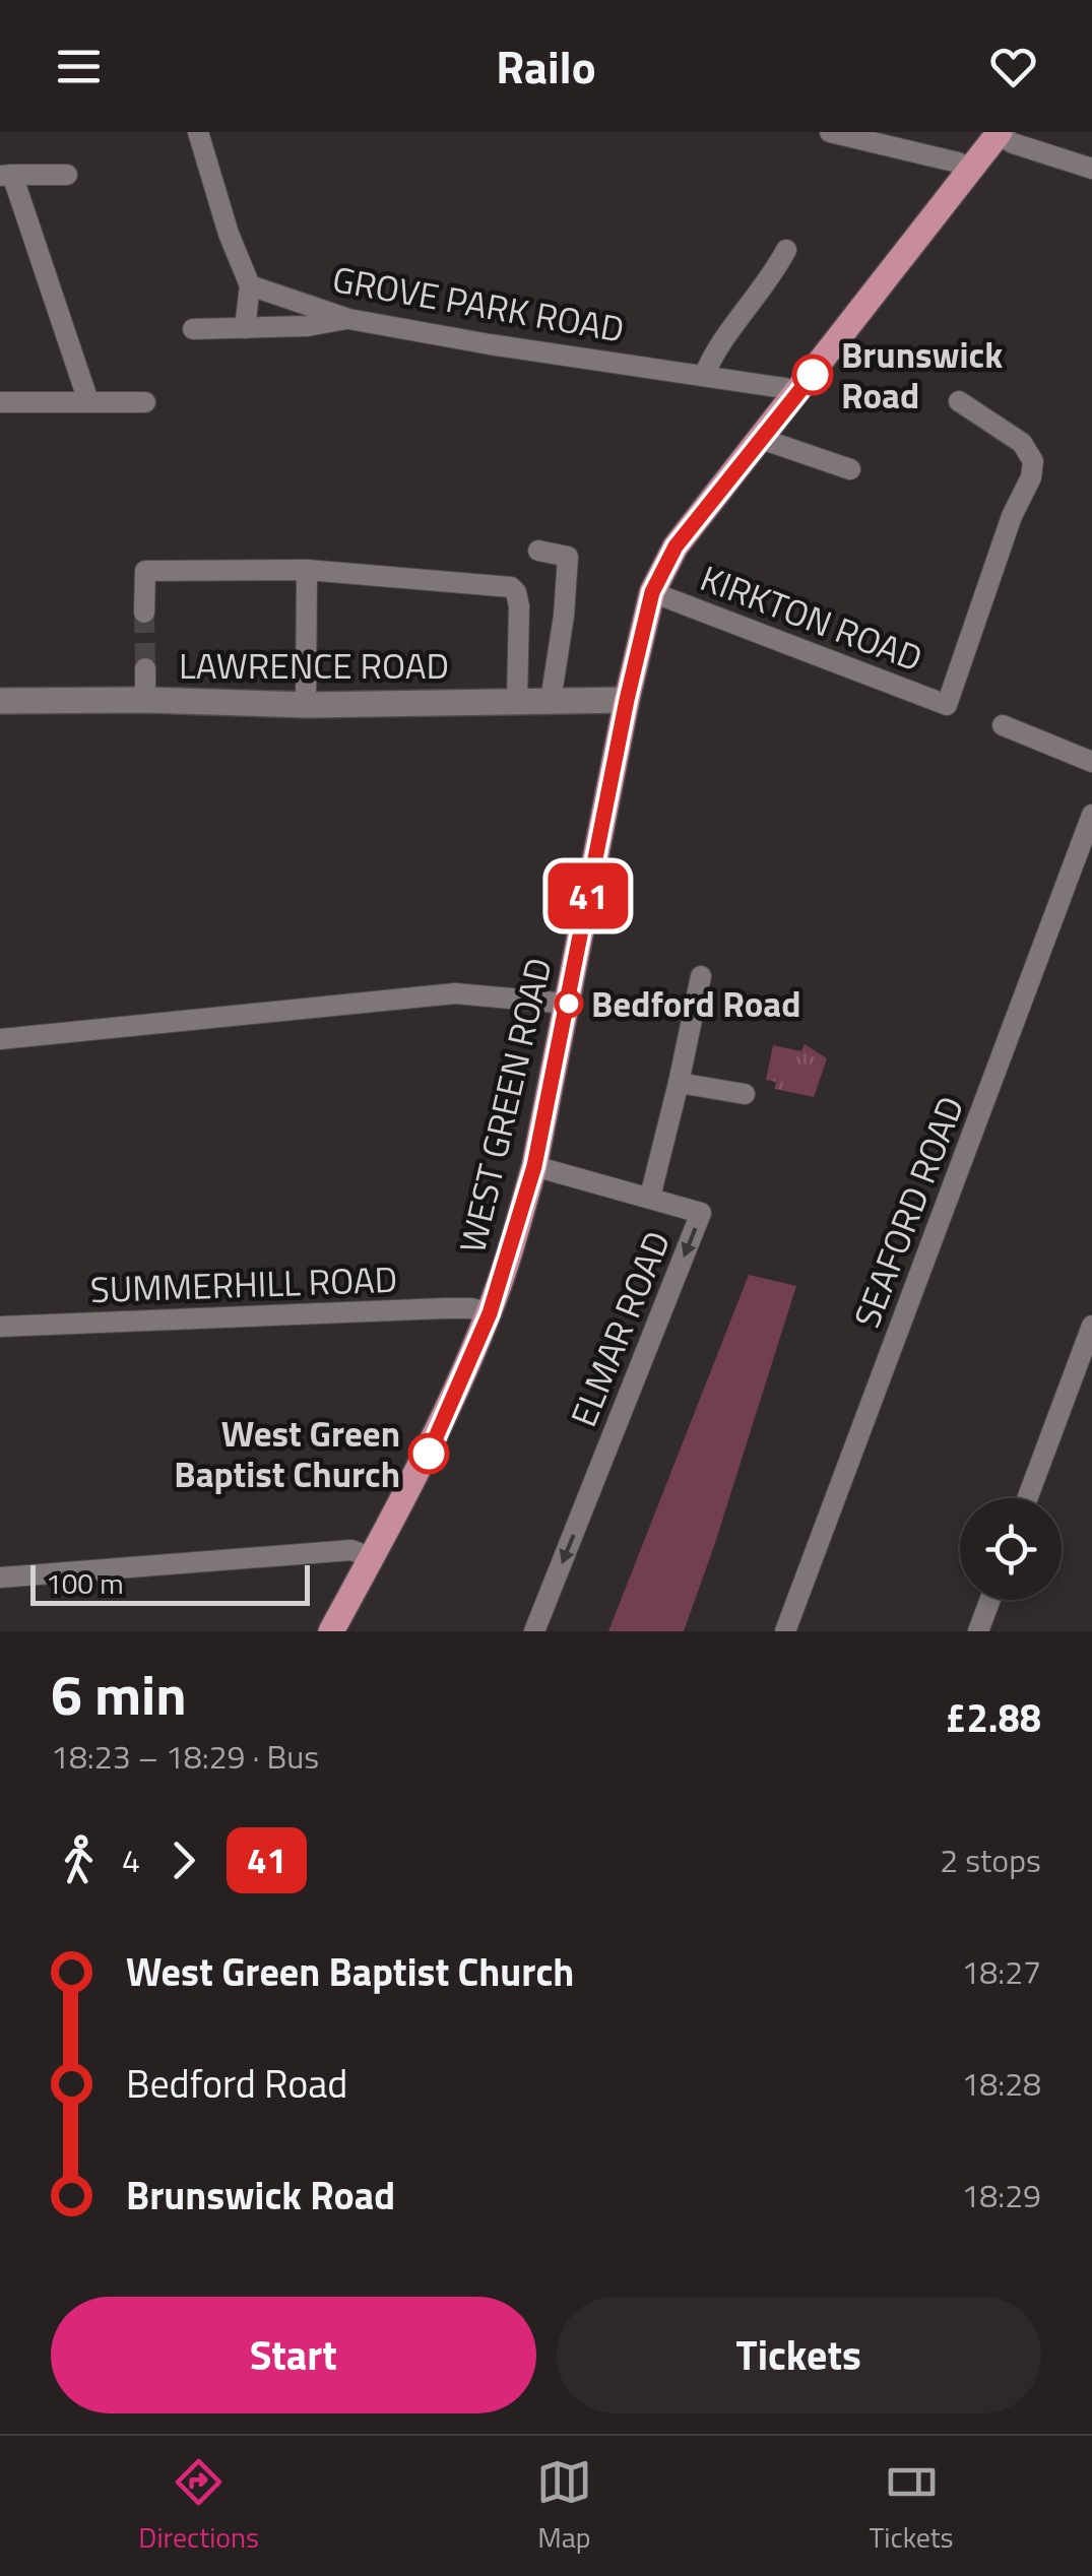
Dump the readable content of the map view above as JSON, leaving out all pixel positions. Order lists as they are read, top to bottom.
{
  "streets": {
    "main road": ["WEST GREEN ROAD"],
    "street": [
      "GROVE PARK ROAD",
      "KIRKTON ROAD",
      "LAWRENCE ROAD",
      "SEAFORD ROAD",
      "SUMMERHILL ROAD",
      "ELMAR ROAD"
    ]
  },
  "crossings": [
    ["GROVE PARK ROAD", "WEST GREEN ROAD"],
    ["KIRKTON ROAD", "WEST GREEN ROAD"],
    ["LAWRENCE ROAD", "WEST GREEN ROAD"],
    ["WEST GREEN ROAD", "SUMMERHILL ROAD"],
    ["WEST GREEN ROAD", "ELMAR ROAD"]
  ],
  "one_way": ["ELMAR ROAD"],
  "places": ["Brunswick Road", "Bedford Road", "West Green Baptist Church"],
  "lines": ["bus line 41"],
  "scale_bar": "100 m",
  "page": {
    "header": "Railo",
    "on_map": "41",
    "scale": "100 m",
    "heading": ["6 min", "18:23 – 18:29 · Bus", "£2.88"],
    "legs": ["4", "41", "2 stops"],
    "list": [
      {
        "name": "West Green Baptist Church",
        "value": "18:27"
      },
      {
        "name": "Bedford Road",
        "value": "18:28"
      },
      {
        "name": "Brunswick Road",
        "value": "18:29"
      }
    ],
    "buttons": ["Start", "Tickets"],
    "tabs": ["Directions", "Map", "Tickets"]
  }
}
